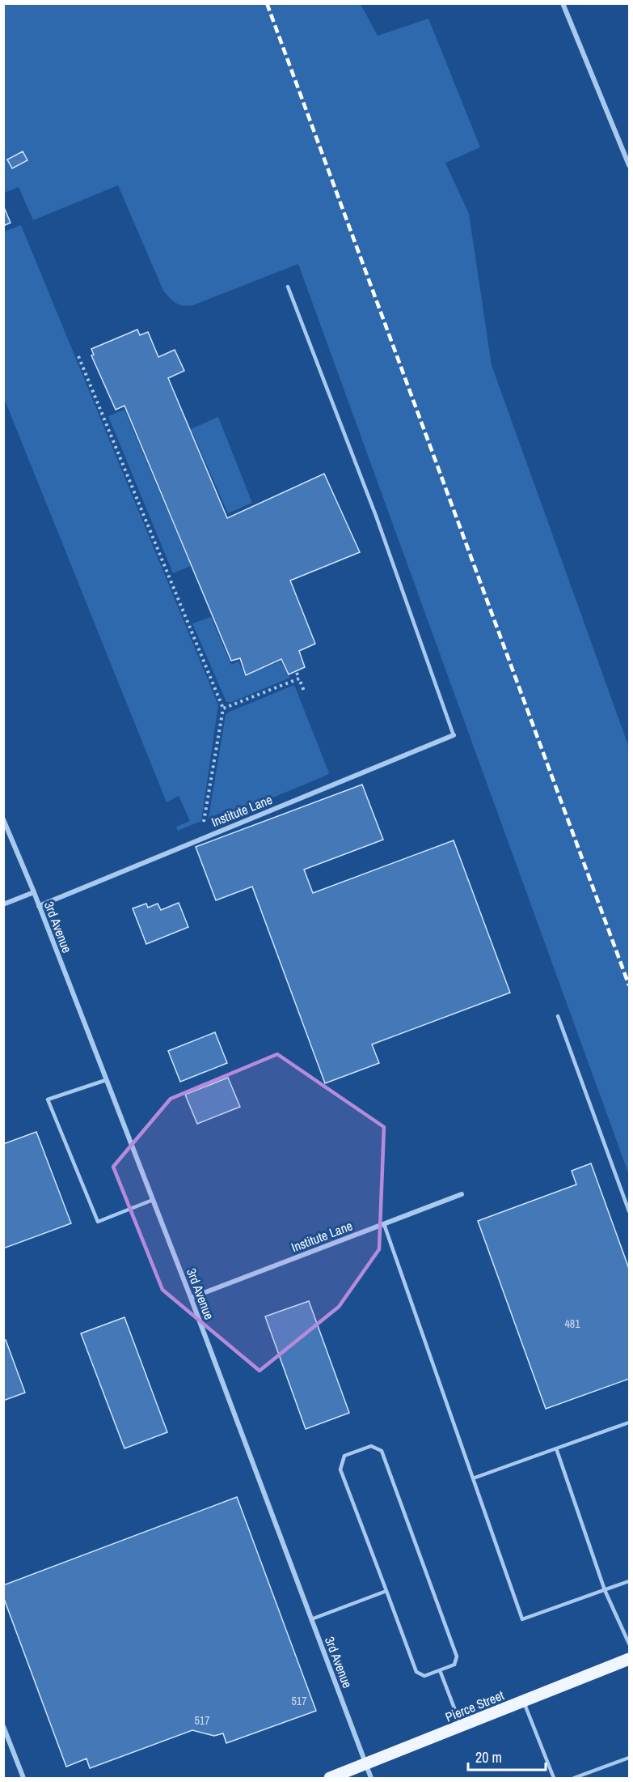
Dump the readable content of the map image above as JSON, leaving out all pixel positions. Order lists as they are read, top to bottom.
{
  "streets": {
    "main road": ["Pierce Street"],
    "street": ["Institute Lane", "3rd Avenue"]
  },
  "crossings": [
    ["Institute Lane", "3rd Avenue"],
    ["3rd Avenue", "Pierce Street"]
  ],
  "house_numbers": ["481", "517", "517"],
  "scale_bar": "20 m"
}
